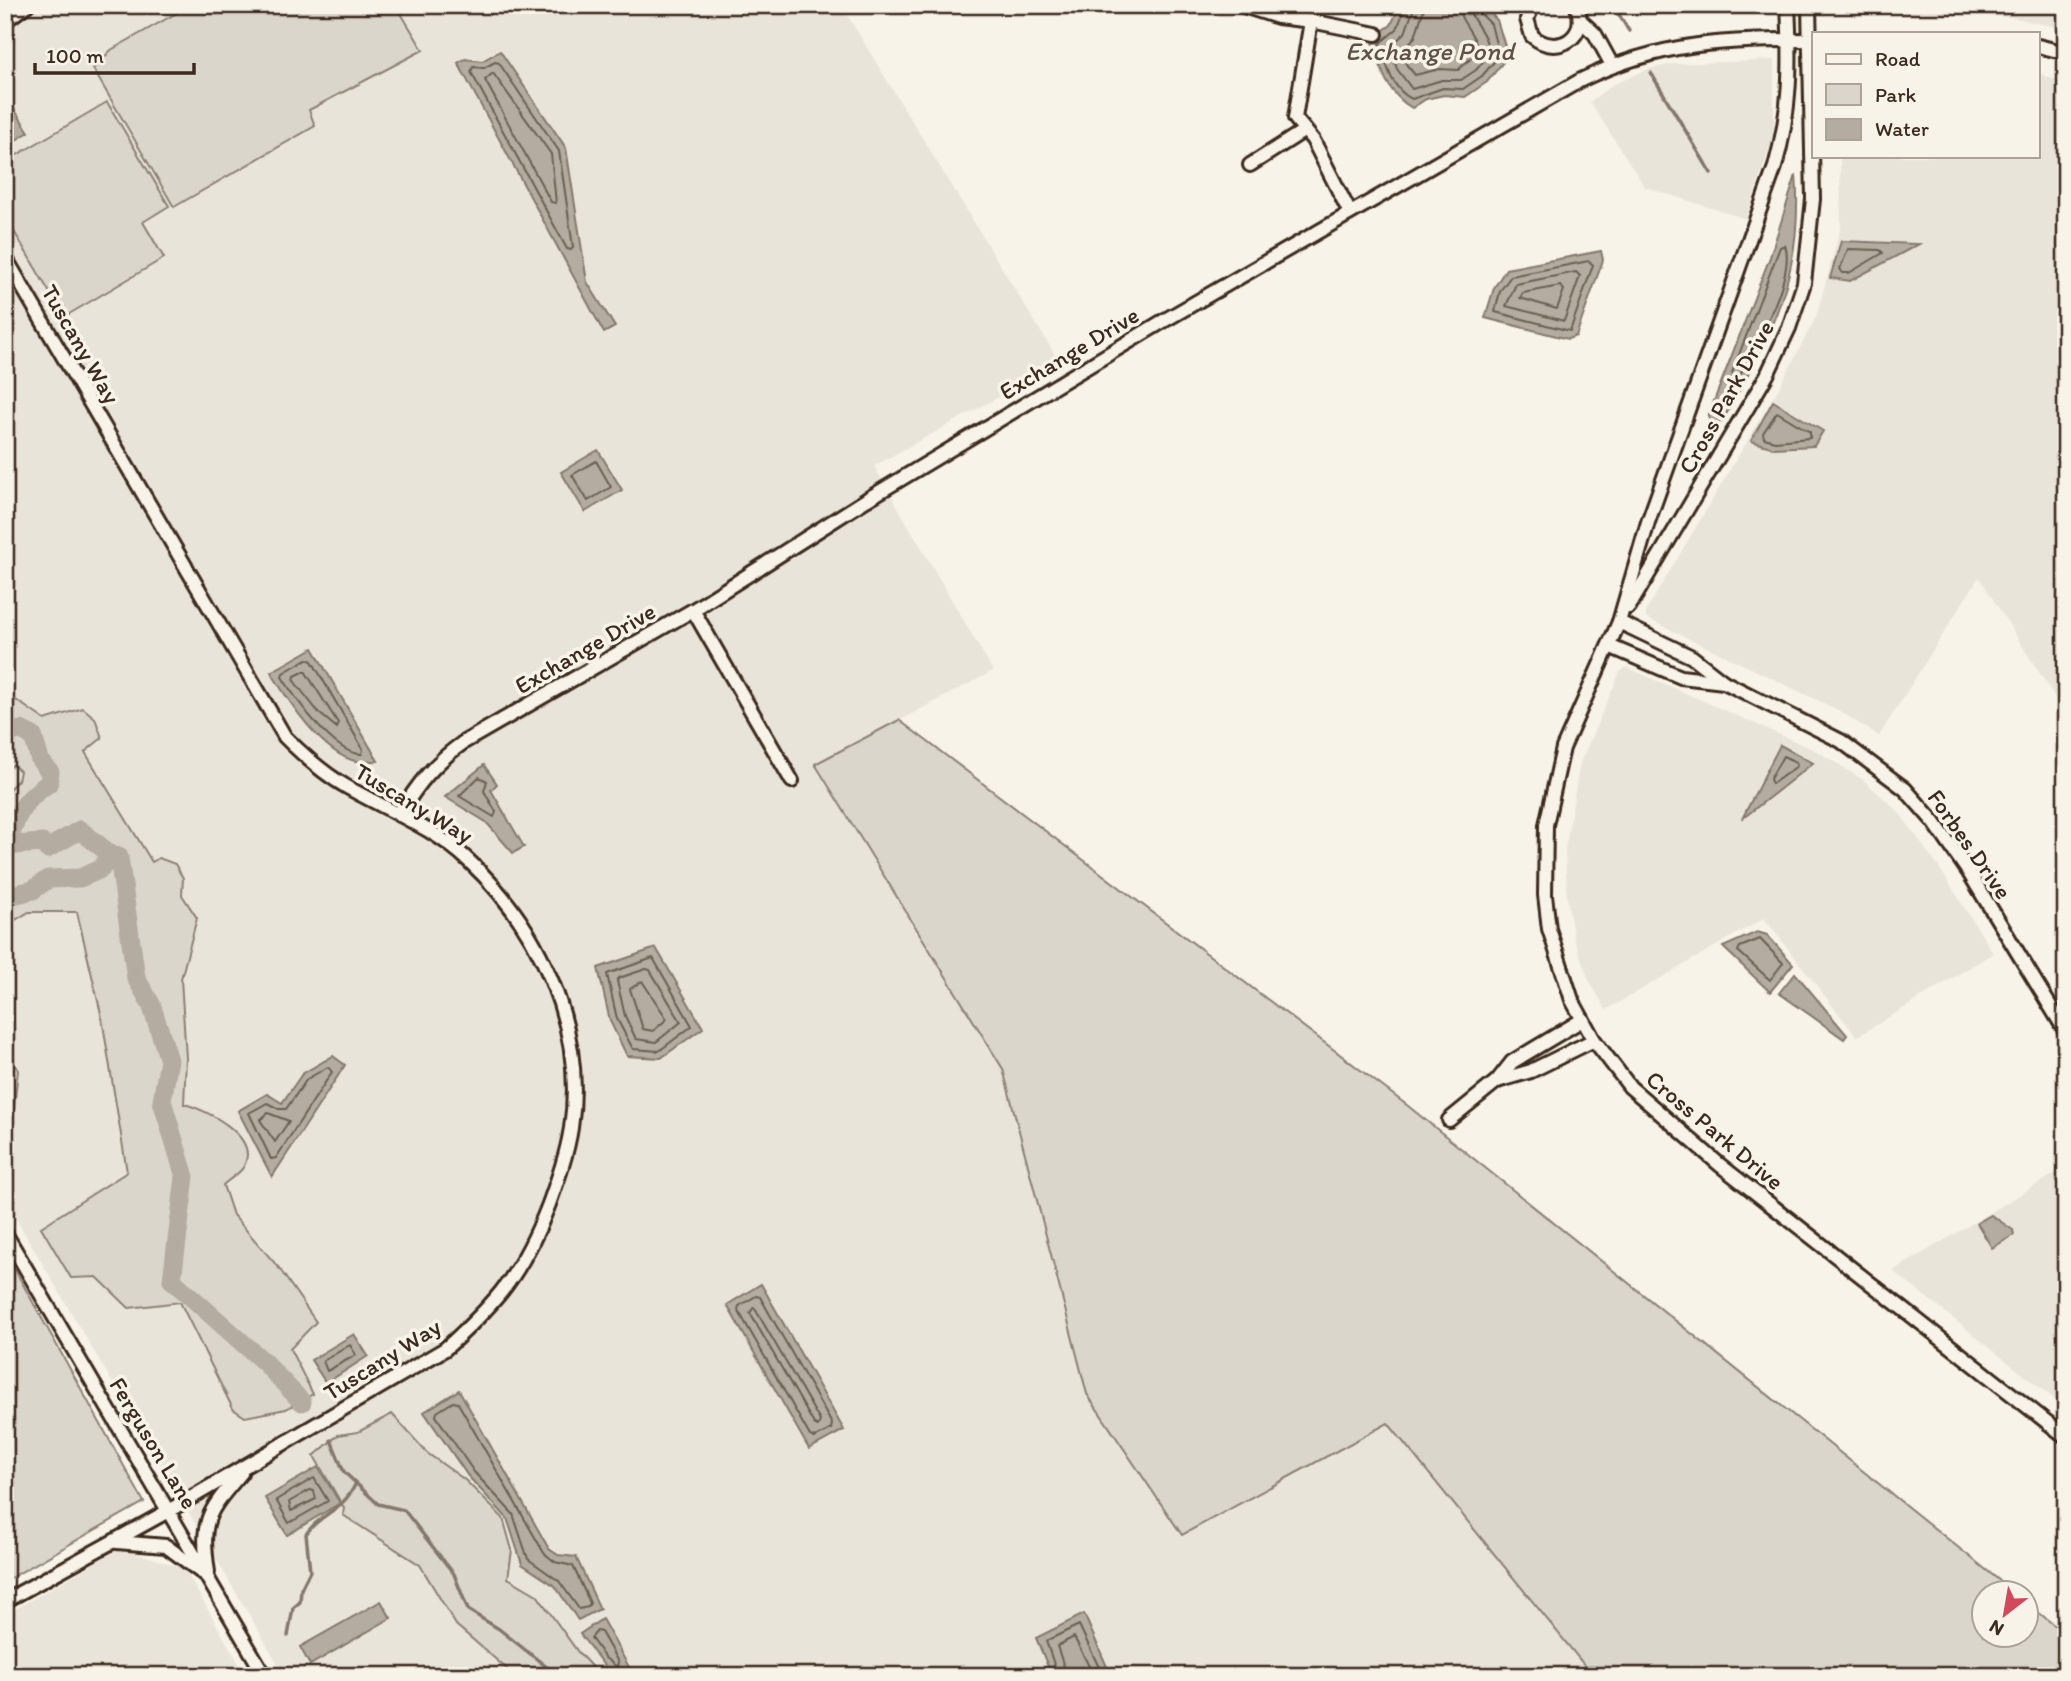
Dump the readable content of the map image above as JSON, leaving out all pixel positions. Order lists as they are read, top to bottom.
{
  "streets": {
    "street": [
      "Tuscany Way",
      "Exchange Drive",
      "Cross Park Drive",
      "Forbes Drive",
      "Ferguson Lane"
    ]
  },
  "crossings": [
    ["Tuscany Way", "Exchange Drive"],
    ["Tuscany Way", "Ferguson Lane"],
    ["Exchange Drive", "Cross Park Drive"],
    ["Cross Park Drive", "Forbes Drive"]
  ],
  "water": ["Exchange Pond"],
  "legend": ["Road", "Park", "Water"],
  "scale_bar": "100 m",
  "north": "bottom left"
}
